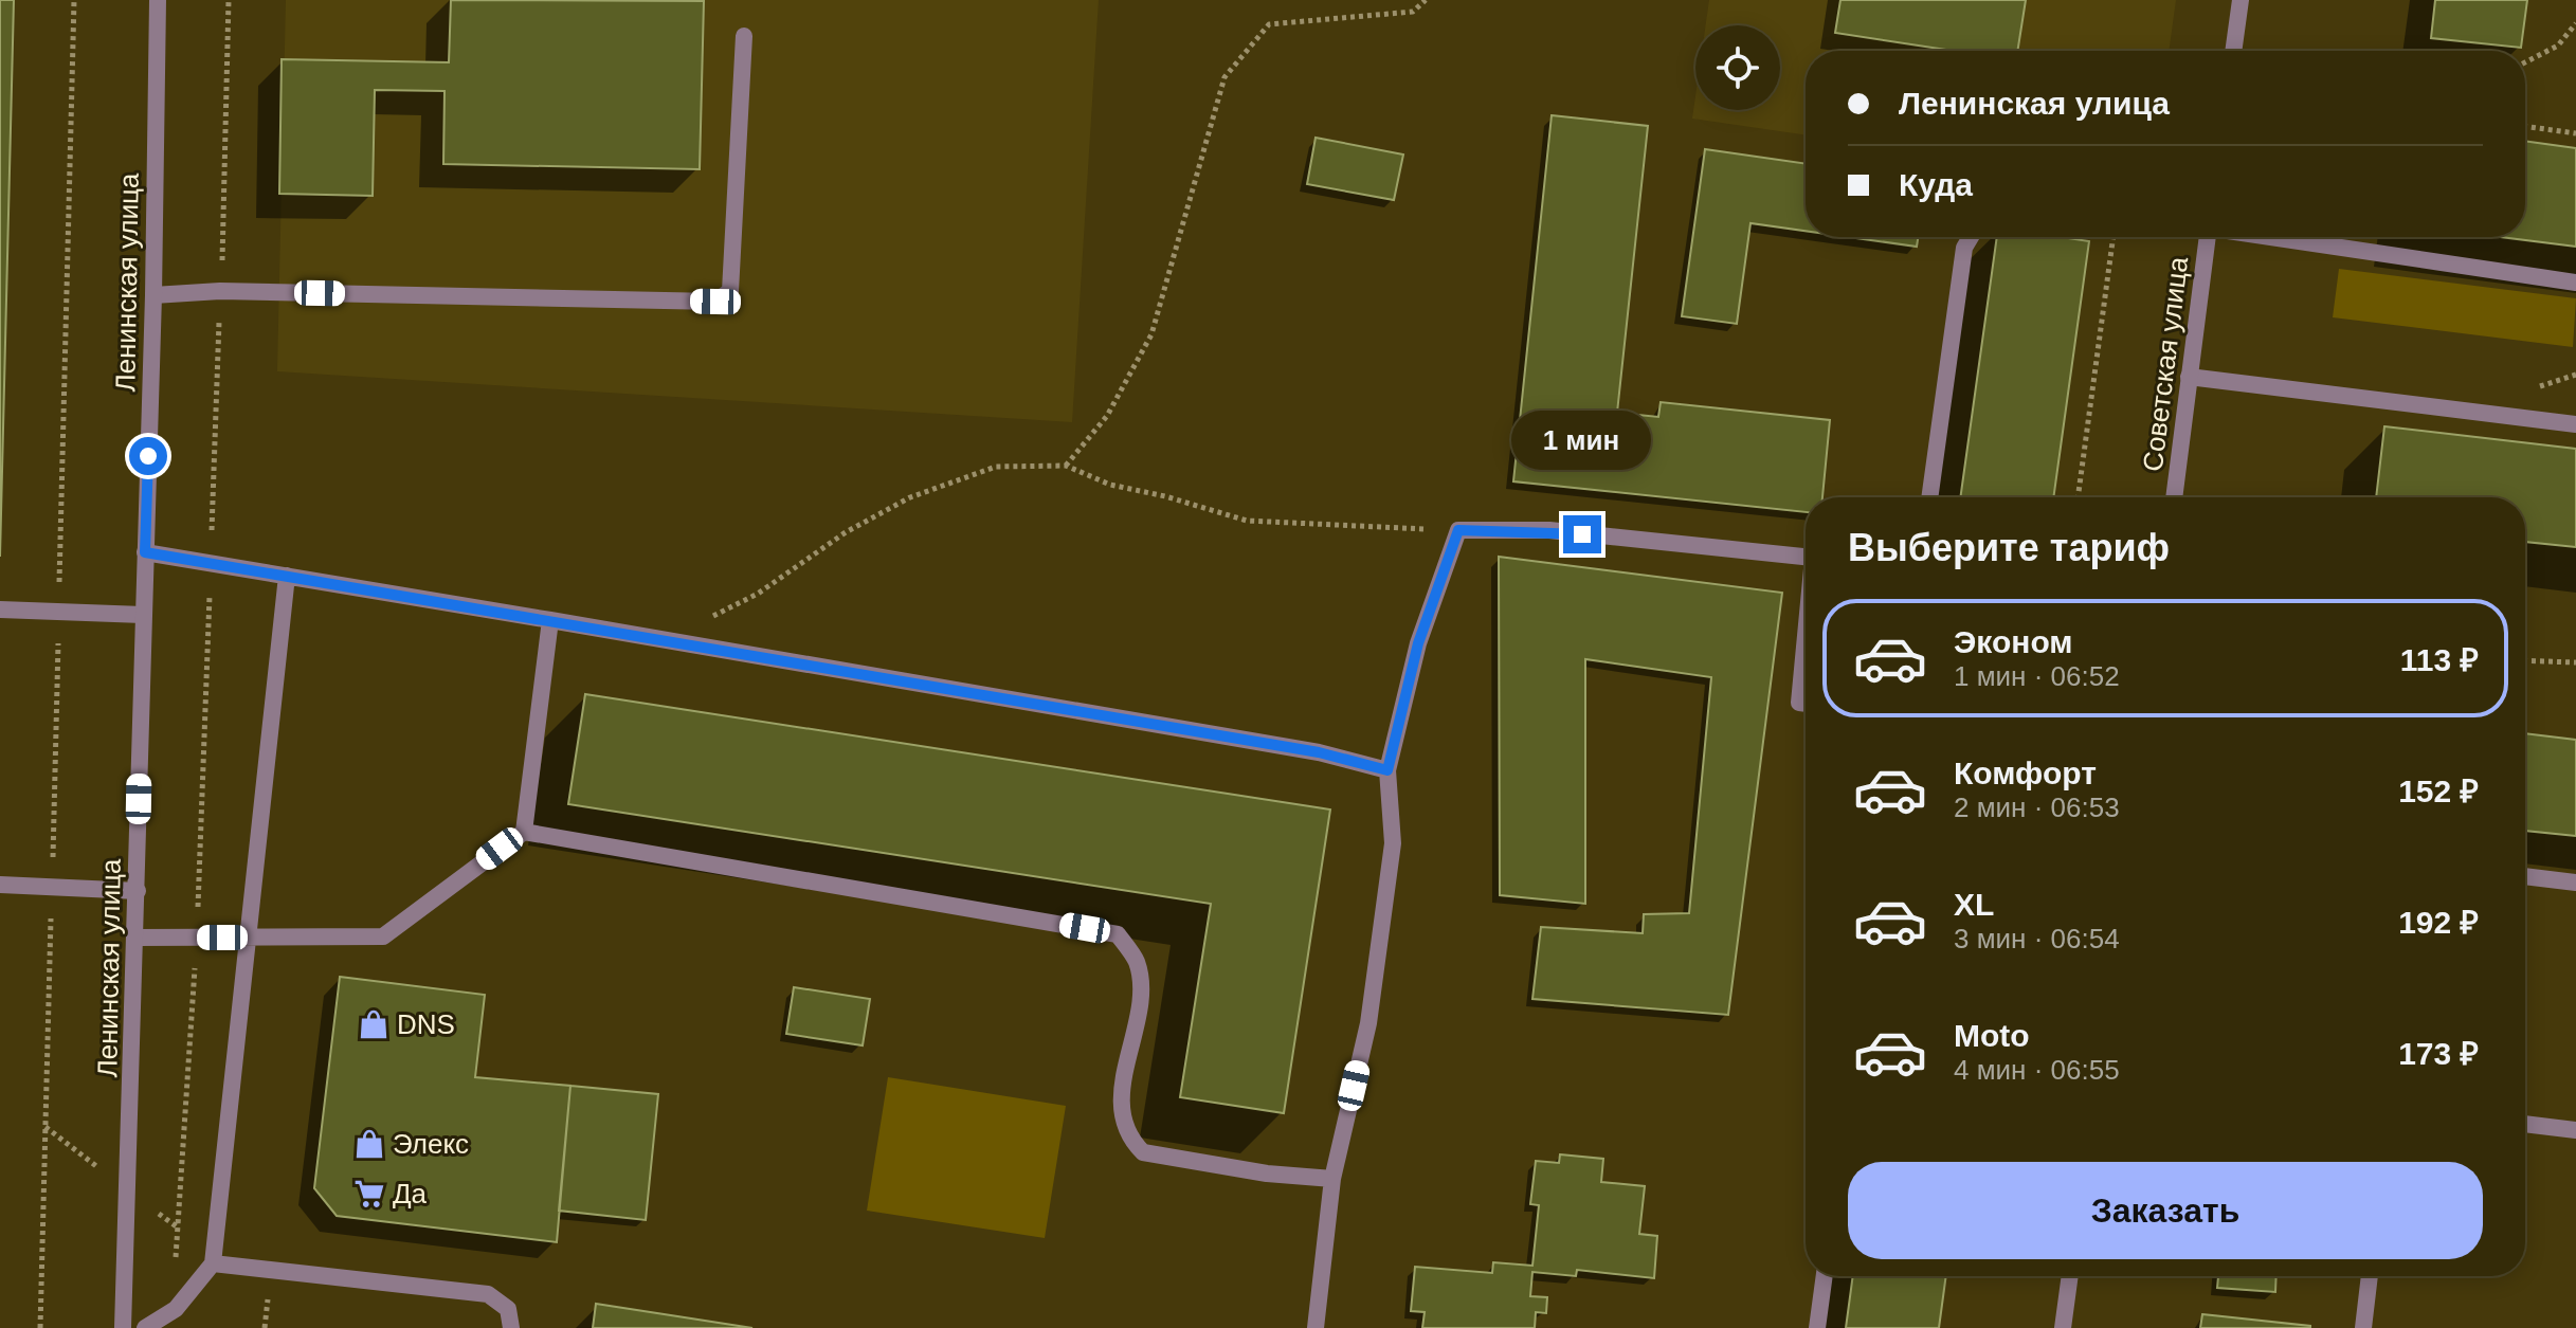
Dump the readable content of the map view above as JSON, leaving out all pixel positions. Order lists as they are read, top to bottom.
{
  "streets": {
    "street": ["Ленинская улица", "Советская улица"]
  },
  "places": {
    "shop": ["DNS", "Элекс"],
    "supermarket": ["Да"]
  },
  "page": {
    "banner": ["Ленинская улица", "Куда"],
    "bubble": "1 мин",
    "heading": "Выберите тариф",
    "list": [
      {
        "name": "Эконом",
        "note": "1 мин · 06:52",
        "value": "113 ₽"
      },
      {
        "name": "Комфорт",
        "note": "2 мин · 06:53",
        "value": "152 ₽"
      },
      {
        "name": "XL",
        "note": "3 мин · 06:54",
        "value": "192 ₽"
      },
      {
        "name": "Moto",
        "note": "4 мин · 06:55",
        "value": "173 ₽"
      }
    ],
    "buttons": "Заказать"
  }
}
